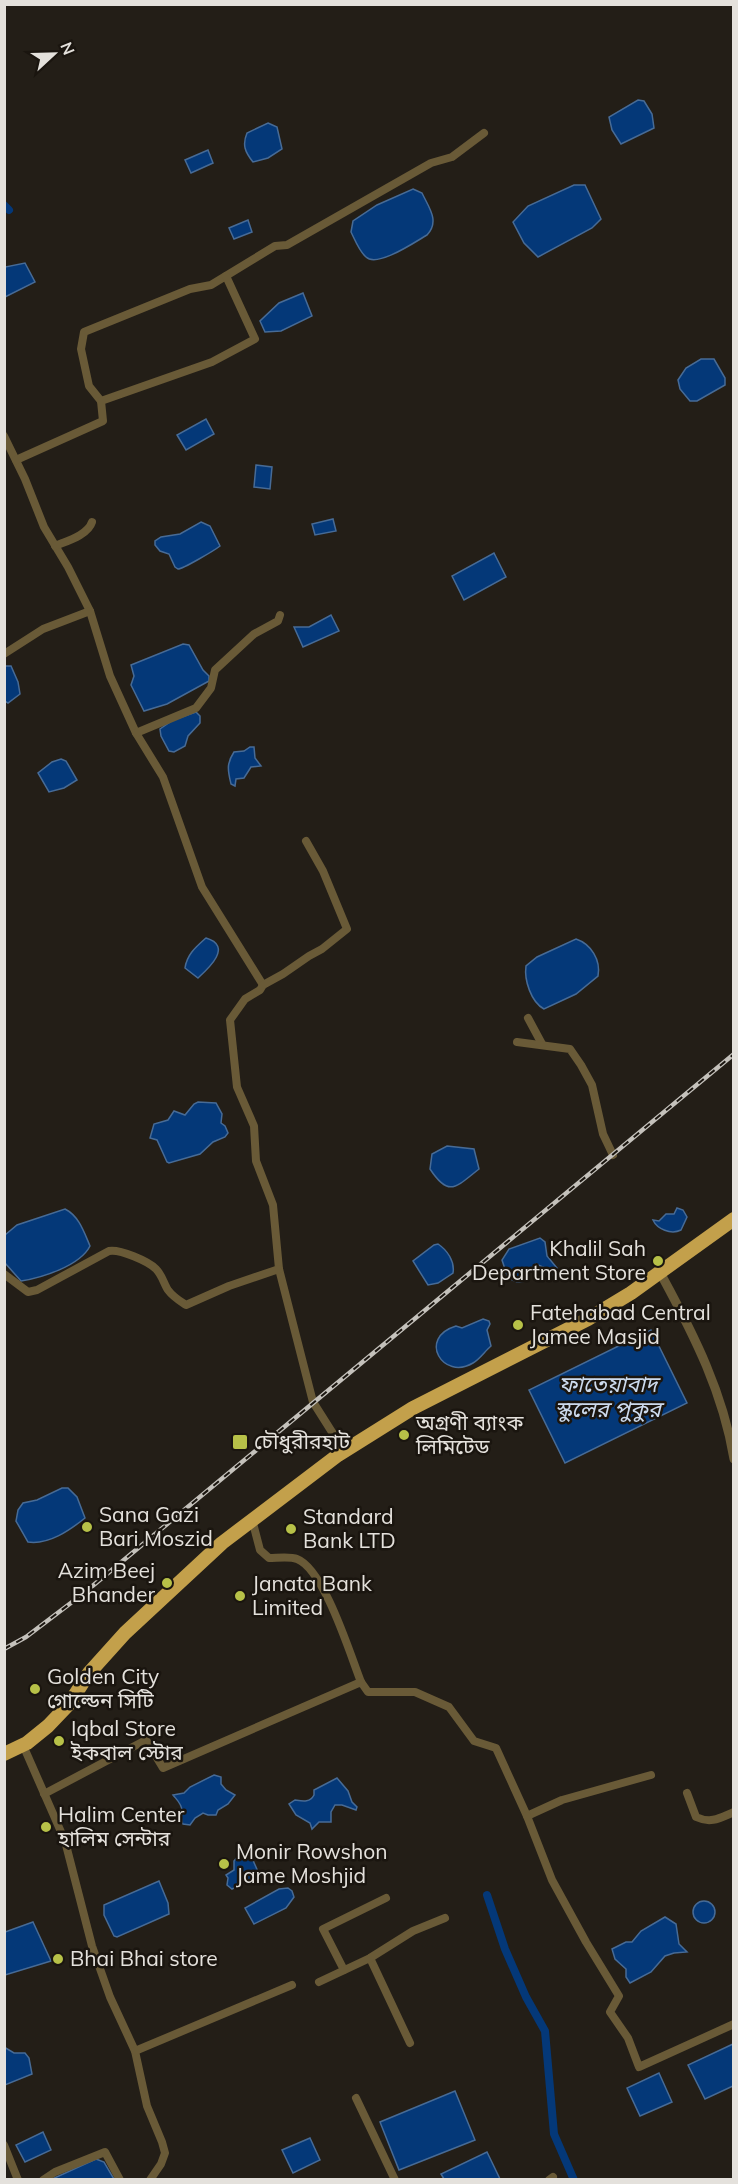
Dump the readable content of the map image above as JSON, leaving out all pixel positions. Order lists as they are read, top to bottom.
{
  "water": ["ফাতেয়াবাদ স্কুলের পুকুর"],
  "places": {
    "other": [
      "Khalil Sah Department Store",
      "Fatehabad Central Jamee Masjid",
      "অগ্রণী ব্যাংক লিমিটেড",
      "Sana Gazi Bari Moszid",
      "Standard Bank LTD",
      "Azim Beej Bhander",
      "Janata Bank Limited",
      "Golden City গোল্ডেন সিটি",
      "Iqbal Store ইকবাল স্টোর",
      "Halim Center হালিম সেন্টার",
      "Monir Rowshon Jame Moshjid",
      "Bhai Bhai store"
    ],
    "transit": ["চৌধুরীরহাট"]
  },
  "north": "right"
}
